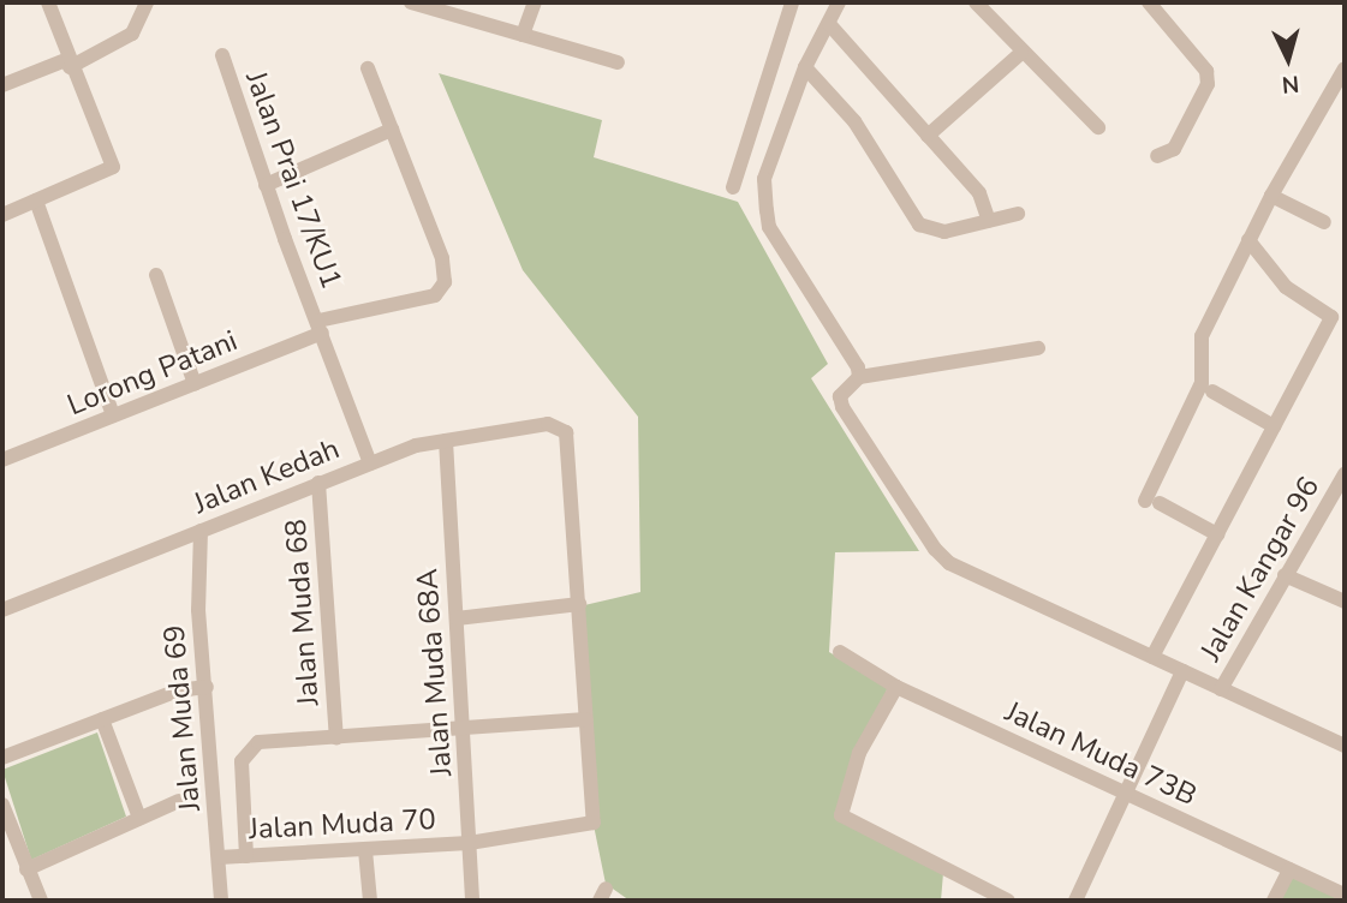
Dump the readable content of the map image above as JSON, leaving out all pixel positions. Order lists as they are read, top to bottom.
{
  "streets": {
    "street": [
      "Jalan Prai 17/KU1",
      "Lorong Patani",
      "Jalan Kedah",
      "Jalan Kangar 96",
      "Jalan Muda 68",
      "Jalan Muda 68A",
      "Jalan Muda 69",
      "Jalan Muda 73B",
      "Jalan Muda 70"
    ]
  },
  "crossings": [
    ["Jalan Prai 17/KU1", "Lorong Patani"],
    ["Jalan Prai 17/KU1", "Jalan Kedah"],
    ["Jalan Kedah", "Jalan Muda 68"],
    ["Jalan Kedah", "Jalan Muda 68A"],
    ["Jalan Kedah", "Jalan Muda 69"],
    ["Jalan Muda 68A", "Jalan Muda 70"],
    ["Jalan Muda 69", "Jalan Muda 70"]
  ],
  "north": "bottom"
}
